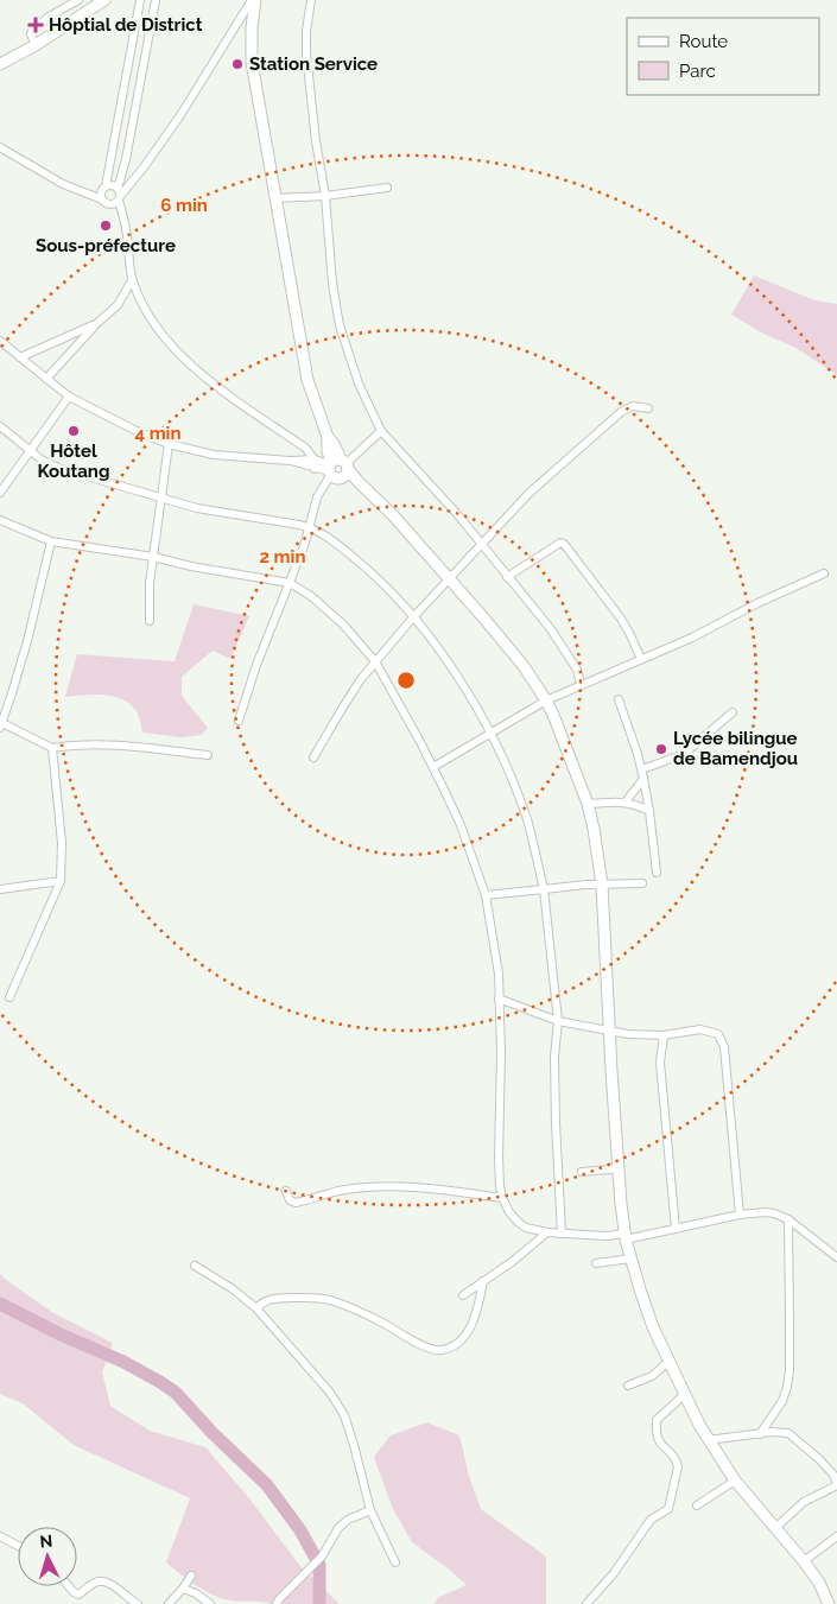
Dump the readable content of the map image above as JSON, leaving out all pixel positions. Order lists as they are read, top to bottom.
{
  "places": {
    "health": ["Hôptial de District"],
    "other": [
      "Station Service",
      "Sous-préfecture",
      "Hôtel Koutang",
      "Lycée bilingue de Bamendjou"
    ]
  },
  "legend": ["Route", "Parc"],
  "north": "top",
  "rings": ["6 min", "4 min", "2 min"]
}
